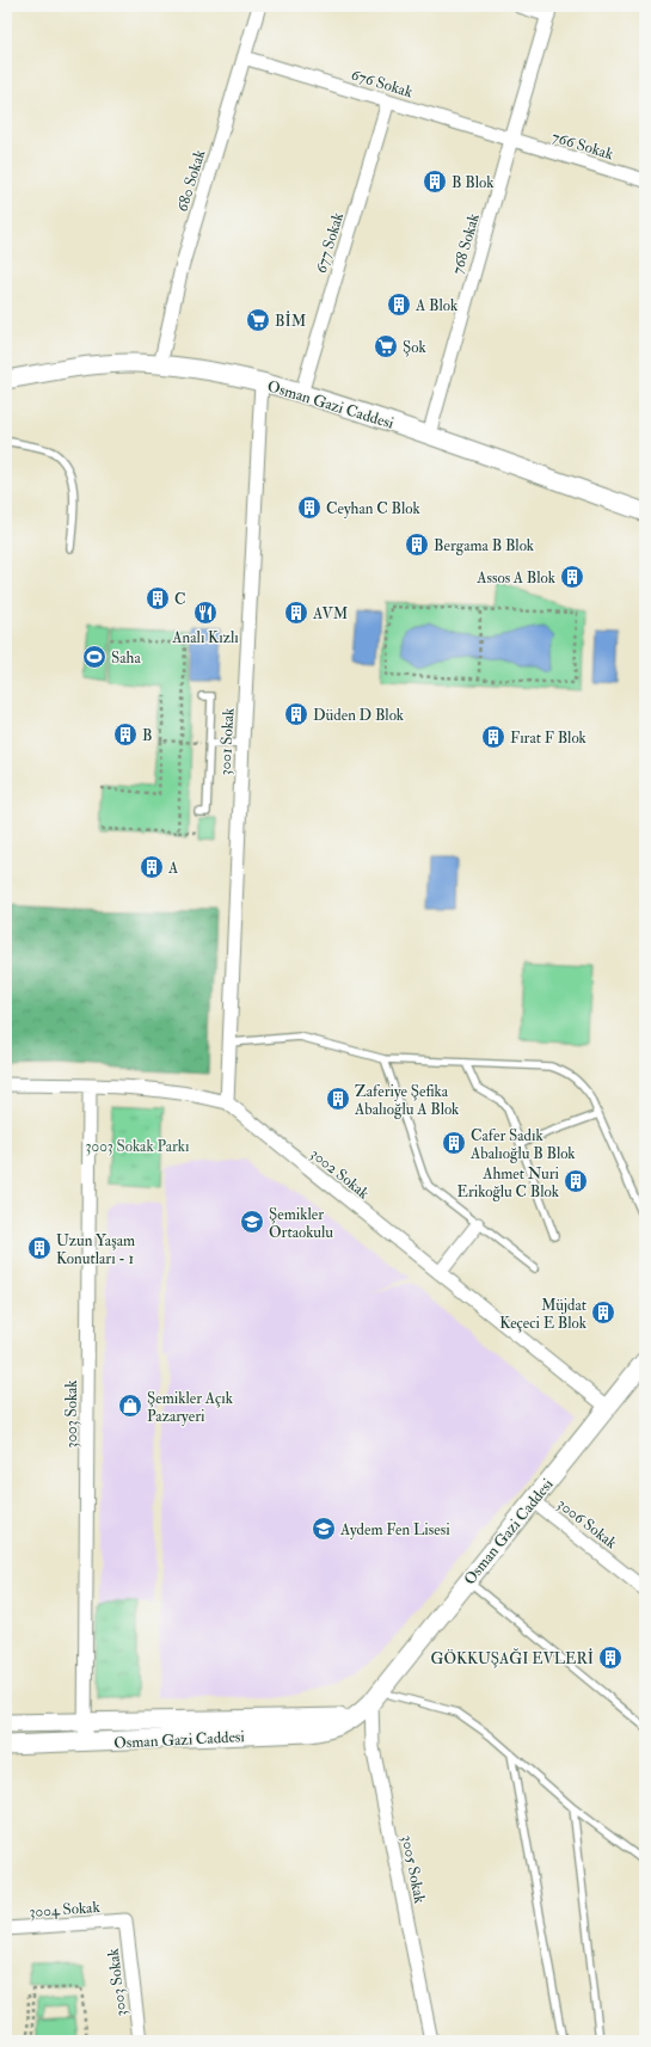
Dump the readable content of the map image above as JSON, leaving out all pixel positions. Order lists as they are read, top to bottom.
{
  "streets": {
    "street": [
      "676 Sokak",
      "766 Sokak",
      "680 Sokak",
      "677 Sokak",
      "768 Sokak",
      "Osman Gazi Caddesi",
      "3001 Sokak",
      "3002 Sokak",
      "3003 Sokak",
      "3006 Sokak",
      "3005 Sokak",
      "3004 Sokak"
    ]
  },
  "crossings": [
    ["676 Sokak", "766 Sokak"],
    ["676 Sokak", "680 Sokak"],
    ["676 Sokak", "677 Sokak"],
    ["676 Sokak", "768 Sokak"],
    ["766 Sokak", "768 Sokak"],
    ["680 Sokak", "Osman Gazi Caddesi"],
    ["677 Sokak", "Osman Gazi Caddesi"],
    ["768 Sokak", "Osman Gazi Caddesi"],
    ["Osman Gazi Caddesi", "3001 Sokak"],
    ["Osman Gazi Caddesi", "3002 Sokak"],
    ["Osman Gazi Caddesi", "3003 Sokak"],
    ["Osman Gazi Caddesi", "3006 Sokak"],
    ["Osman Gazi Caddesi", "3005 Sokak"],
    ["3001 Sokak", "3002 Sokak"],
    ["3002 Sokak", "3003 Sokak"],
    ["3003 Sokak", "3004 Sokak"]
  ],
  "parks": ["3003 Sokak Parkı"],
  "places": {
    "building": [
      "B Blok",
      "A Blok",
      "Ceyhan C Blok",
      "Bergama B Blok",
      "Assos A Blok",
      "C",
      "AVM",
      "Düden D Blok",
      "B",
      "Fırat F Blok",
      "A",
      "Zaferiye Şefika Abalıoğlu A Blok",
      "Cafer Sadık Abalıoğlu B Blok",
      "Ahmet Nuri Erikoğlu C Blok",
      "Uzun Yaşam Konutları - 1",
      "Müjdat Keçeci E Blok",
      "GÖKKUŞAĞI EVLERİ"
    ],
    "supermarket": ["BİM", "Şok"],
    "restaurant": ["Analı Kızlı"],
    "sports": ["Saha"],
    "school or university": ["Şemikler Ortaokulu", "Aydem Fen Lisesi"],
    "shop": ["Şemikler Açık Pazaryeri"]
  }
}
